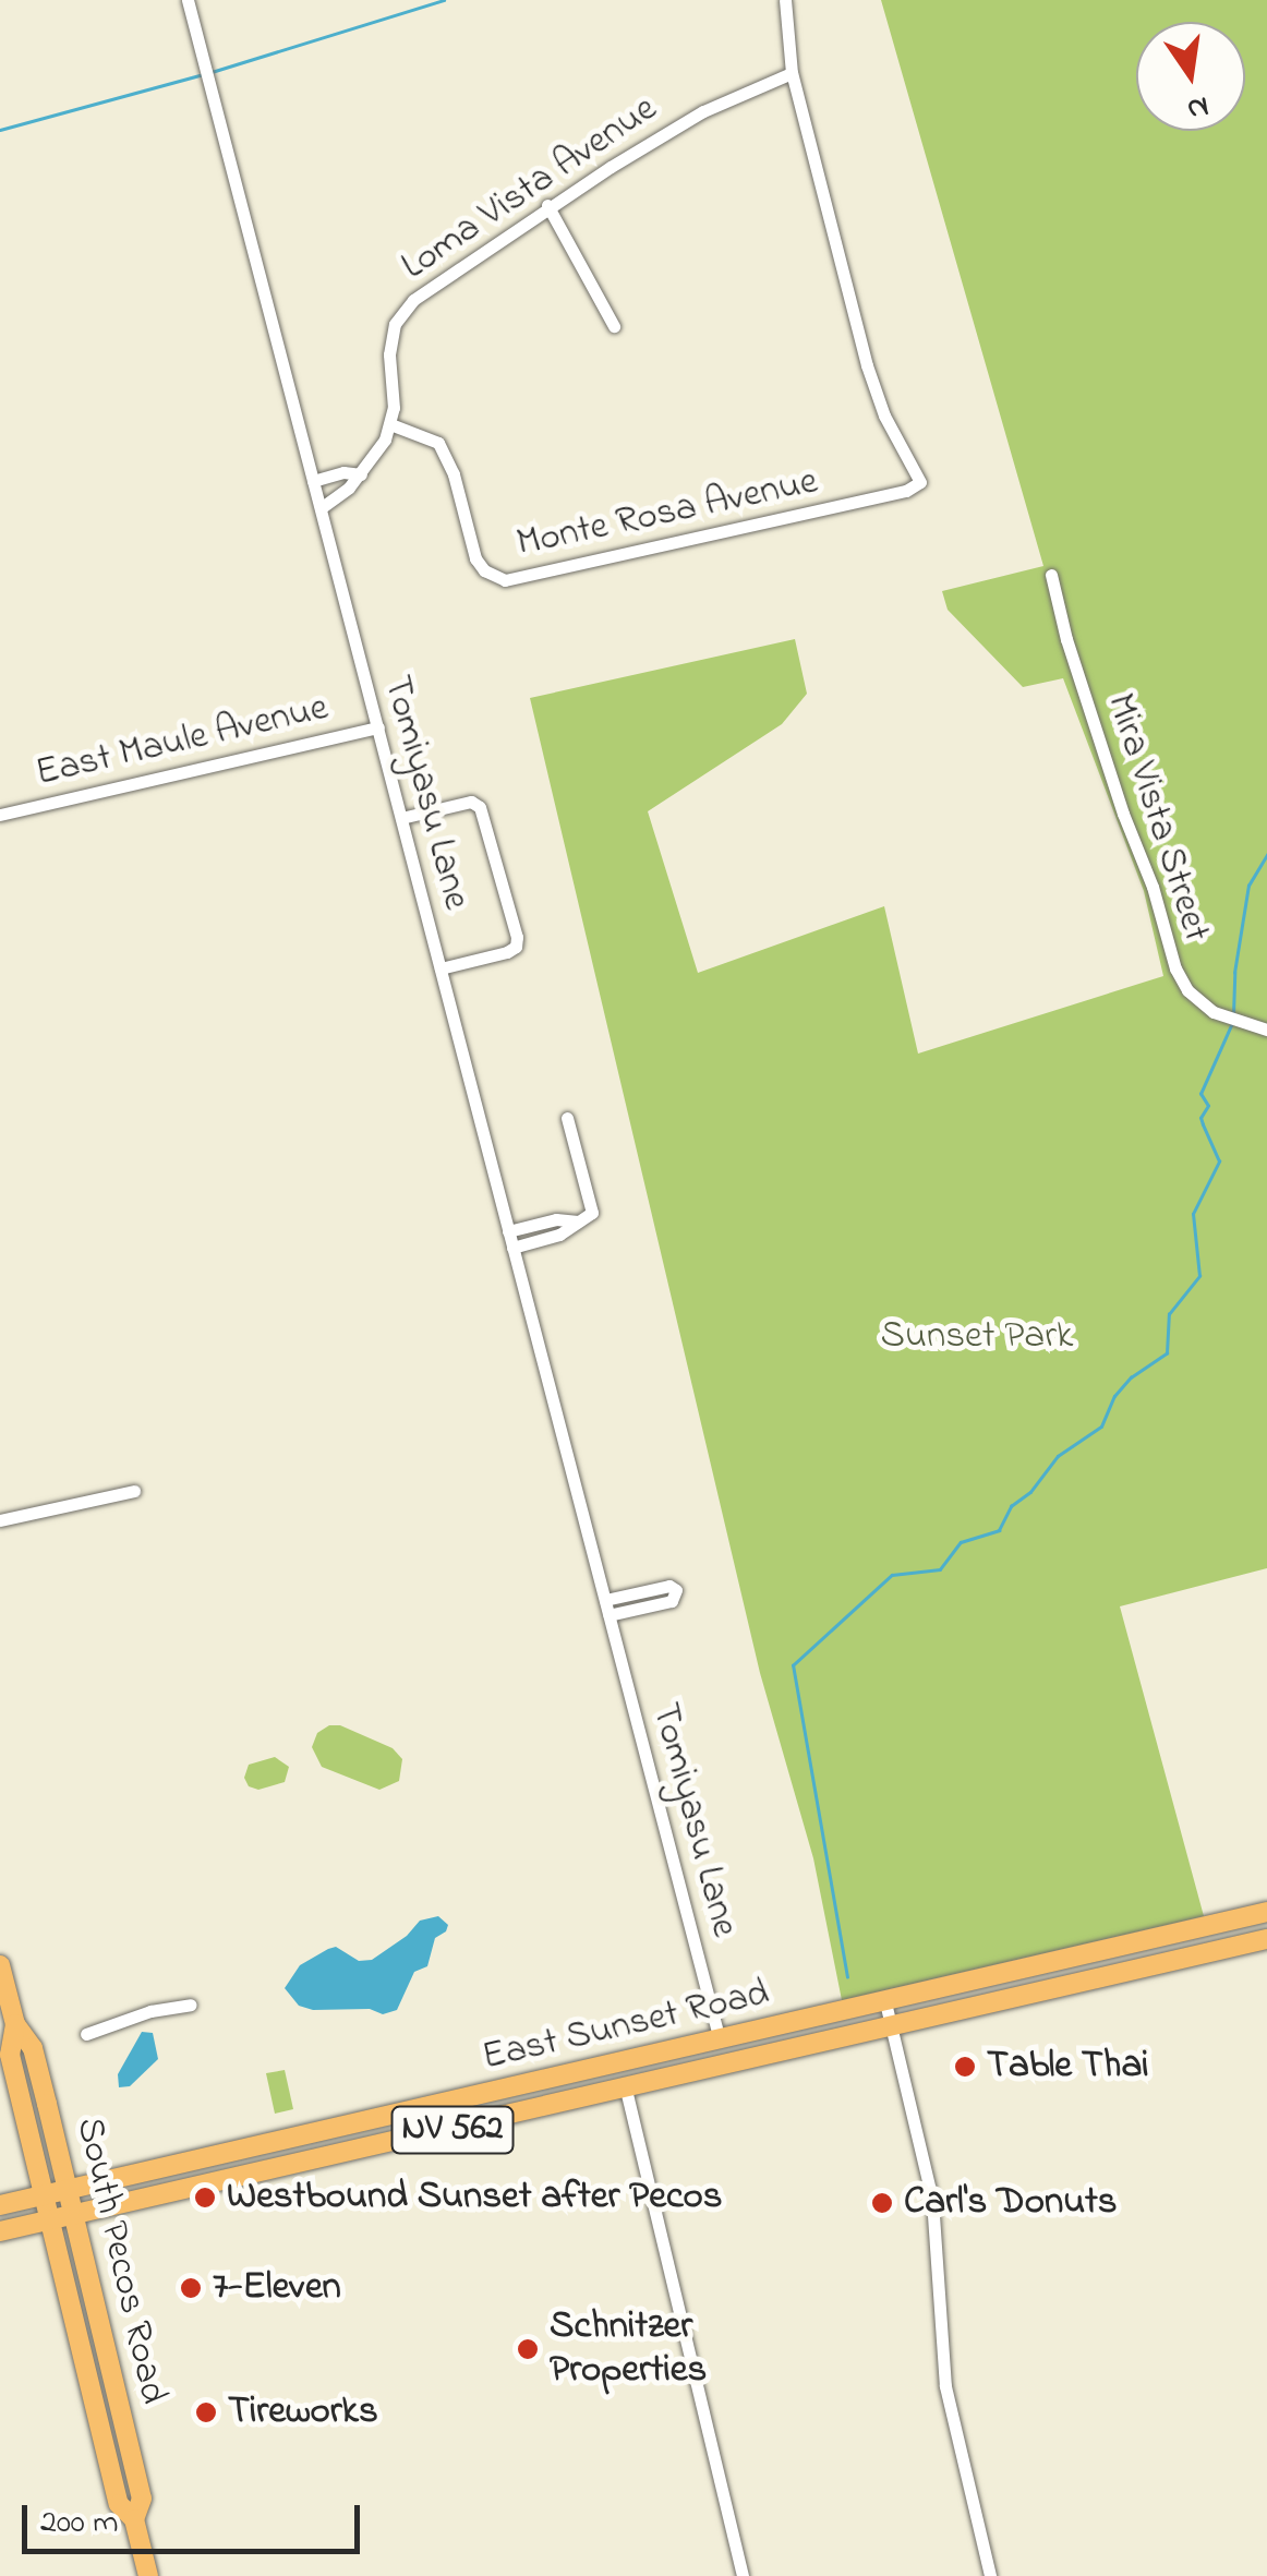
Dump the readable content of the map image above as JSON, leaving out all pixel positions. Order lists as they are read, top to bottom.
{
  "streets": {
    "main road": ["East Sunset Road", "NV 562", "South Pecos Road"],
    "street": [
      "Loma Vista Avenue",
      "Monte Rosa Avenue",
      "East Maule Avenue",
      "Tomiyasu Lane",
      "Mira Vista Street"
    ]
  },
  "crossings": [
    ["Loma Vista Avenue", "Monte Rosa Avenue"],
    ["Loma Vista Avenue", "Tomiyasu Lane"],
    ["East Maule Avenue", "Tomiyasu Lane"],
    ["Tomiyasu Lane", "East Sunset Road"],
    ["East Sunset Road", "South Pecos Road"]
  ],
  "parks": ["Sunset Park"],
  "places": [
    "Table Thai",
    "Westbound Sunset after Pecos",
    "Carl's Donuts",
    "7-Eleven",
    "Schnitzer Properties",
    "Tireworks"
  ],
  "scale_bar": "200 m",
  "north": "bottom"
}
